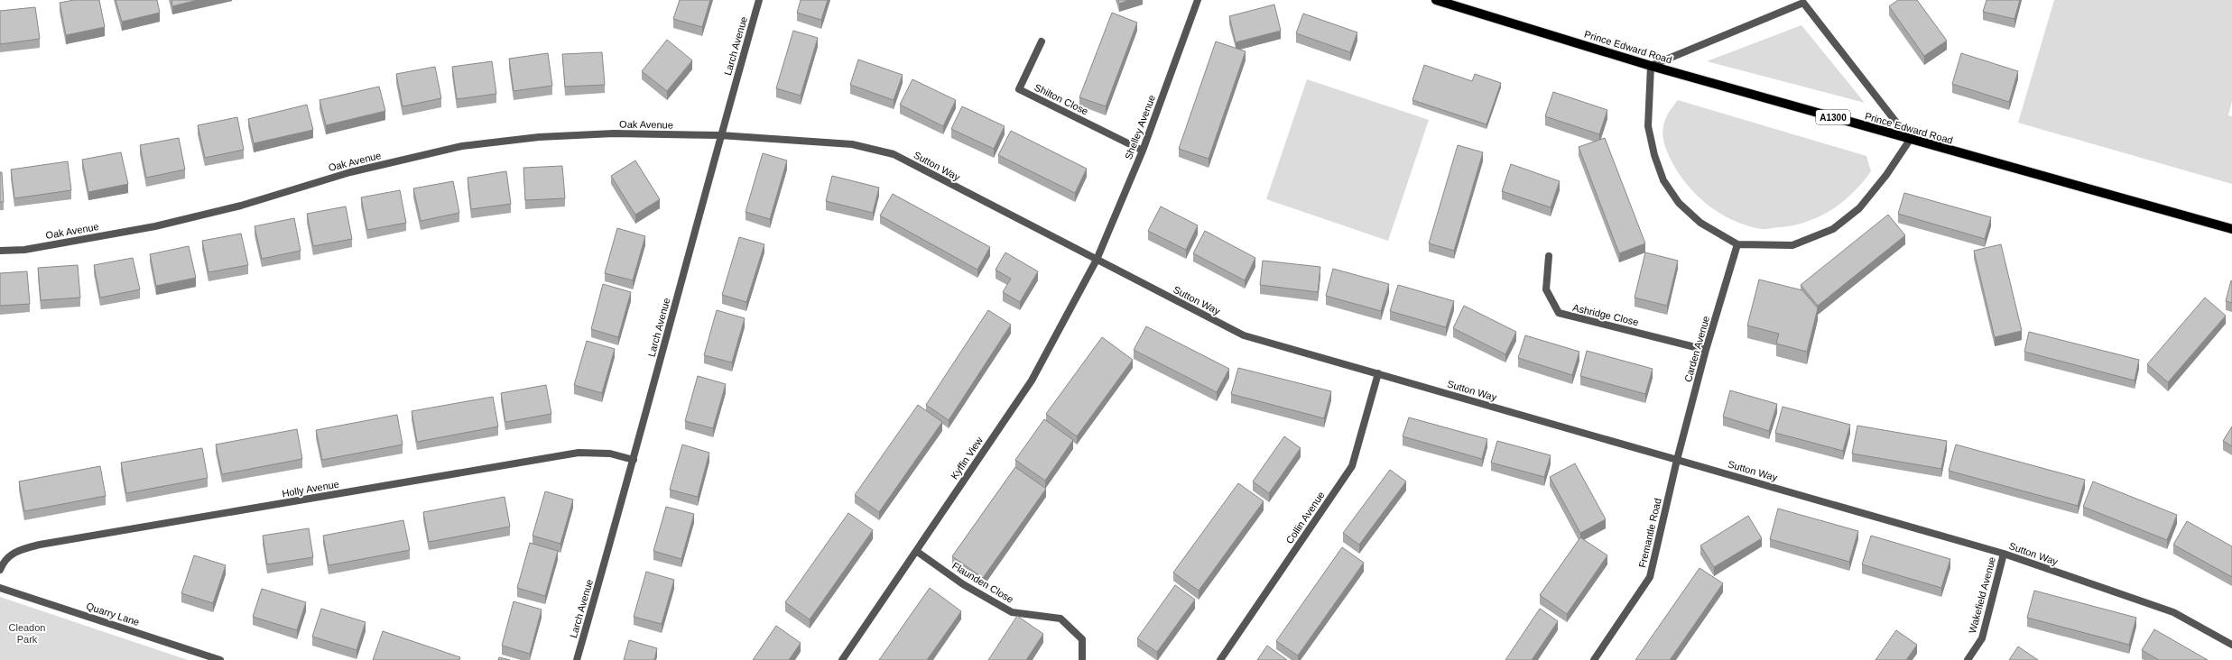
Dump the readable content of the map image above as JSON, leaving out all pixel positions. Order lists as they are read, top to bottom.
{
  "streets": {
    "main road": ["Prince Edward Road", "A1300"],
    "street": [
      "Larch Avenue",
      "Shilton Close",
      "Oak Avenue",
      "Shelley Avenue",
      "Sutton Way",
      "Ashridge Close",
      "Carden Avenue",
      "Kyffin View",
      "Holly Avenue",
      "Collin Avenue",
      "Fremantle Road",
      "Flaunden Close",
      "Wakefield Avenue",
      "Quarry Lane"
    ]
  },
  "crossings": [
    ["Larch Avenue", "Oak Avenue"],
    ["Larch Avenue", "Sutton Way"],
    ["Larch Avenue", "Holly Avenue"],
    ["Shilton Close", "Shelley Avenue"],
    ["Oak Avenue", "Sutton Way"],
    ["Shelley Avenue", "Sutton Way"],
    ["Shelley Avenue", "Kyffin View"],
    ["Sutton Way", "Carden Avenue"],
    ["Sutton Way", "Kyffin View"],
    ["Sutton Way", "Collin Avenue"],
    ["Sutton Way", "Fremantle Road"],
    ["Sutton Way", "Wakefield Avenue"],
    ["Ashridge Close", "Carden Avenue"],
    ["Carden Avenue", "Fremantle Road"],
    ["Kyffin View", "Flaunden Close"]
  ],
  "parks": ["Cleadon Park"]
}
